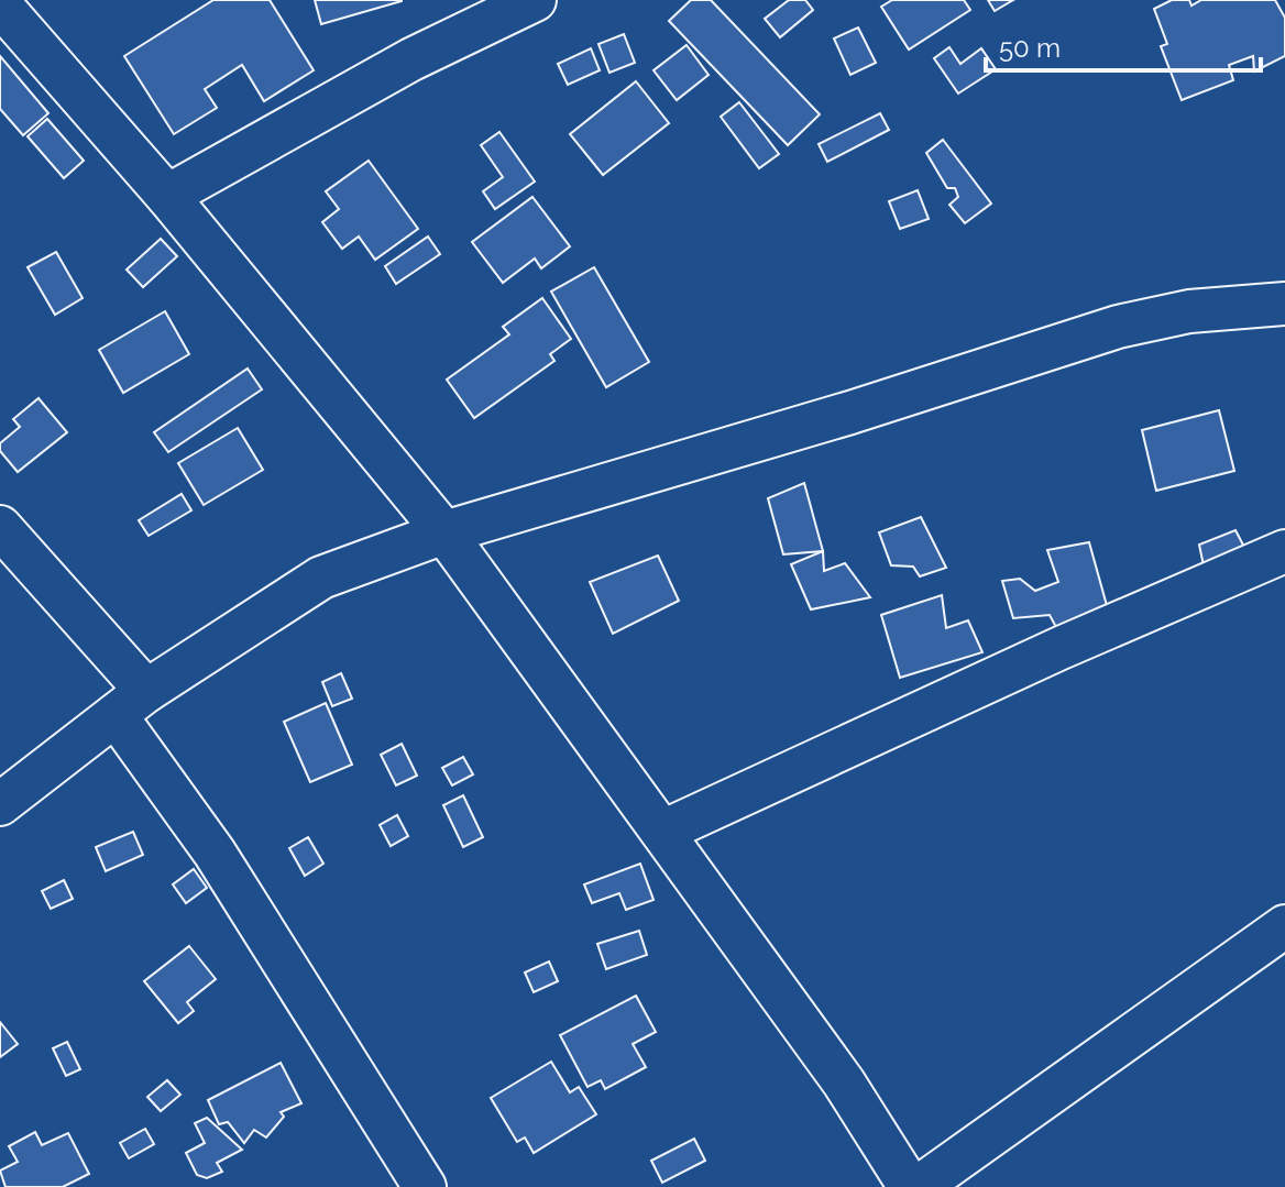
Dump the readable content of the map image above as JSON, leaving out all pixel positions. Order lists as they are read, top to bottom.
{
  "scale_bar": "50 m"
}
